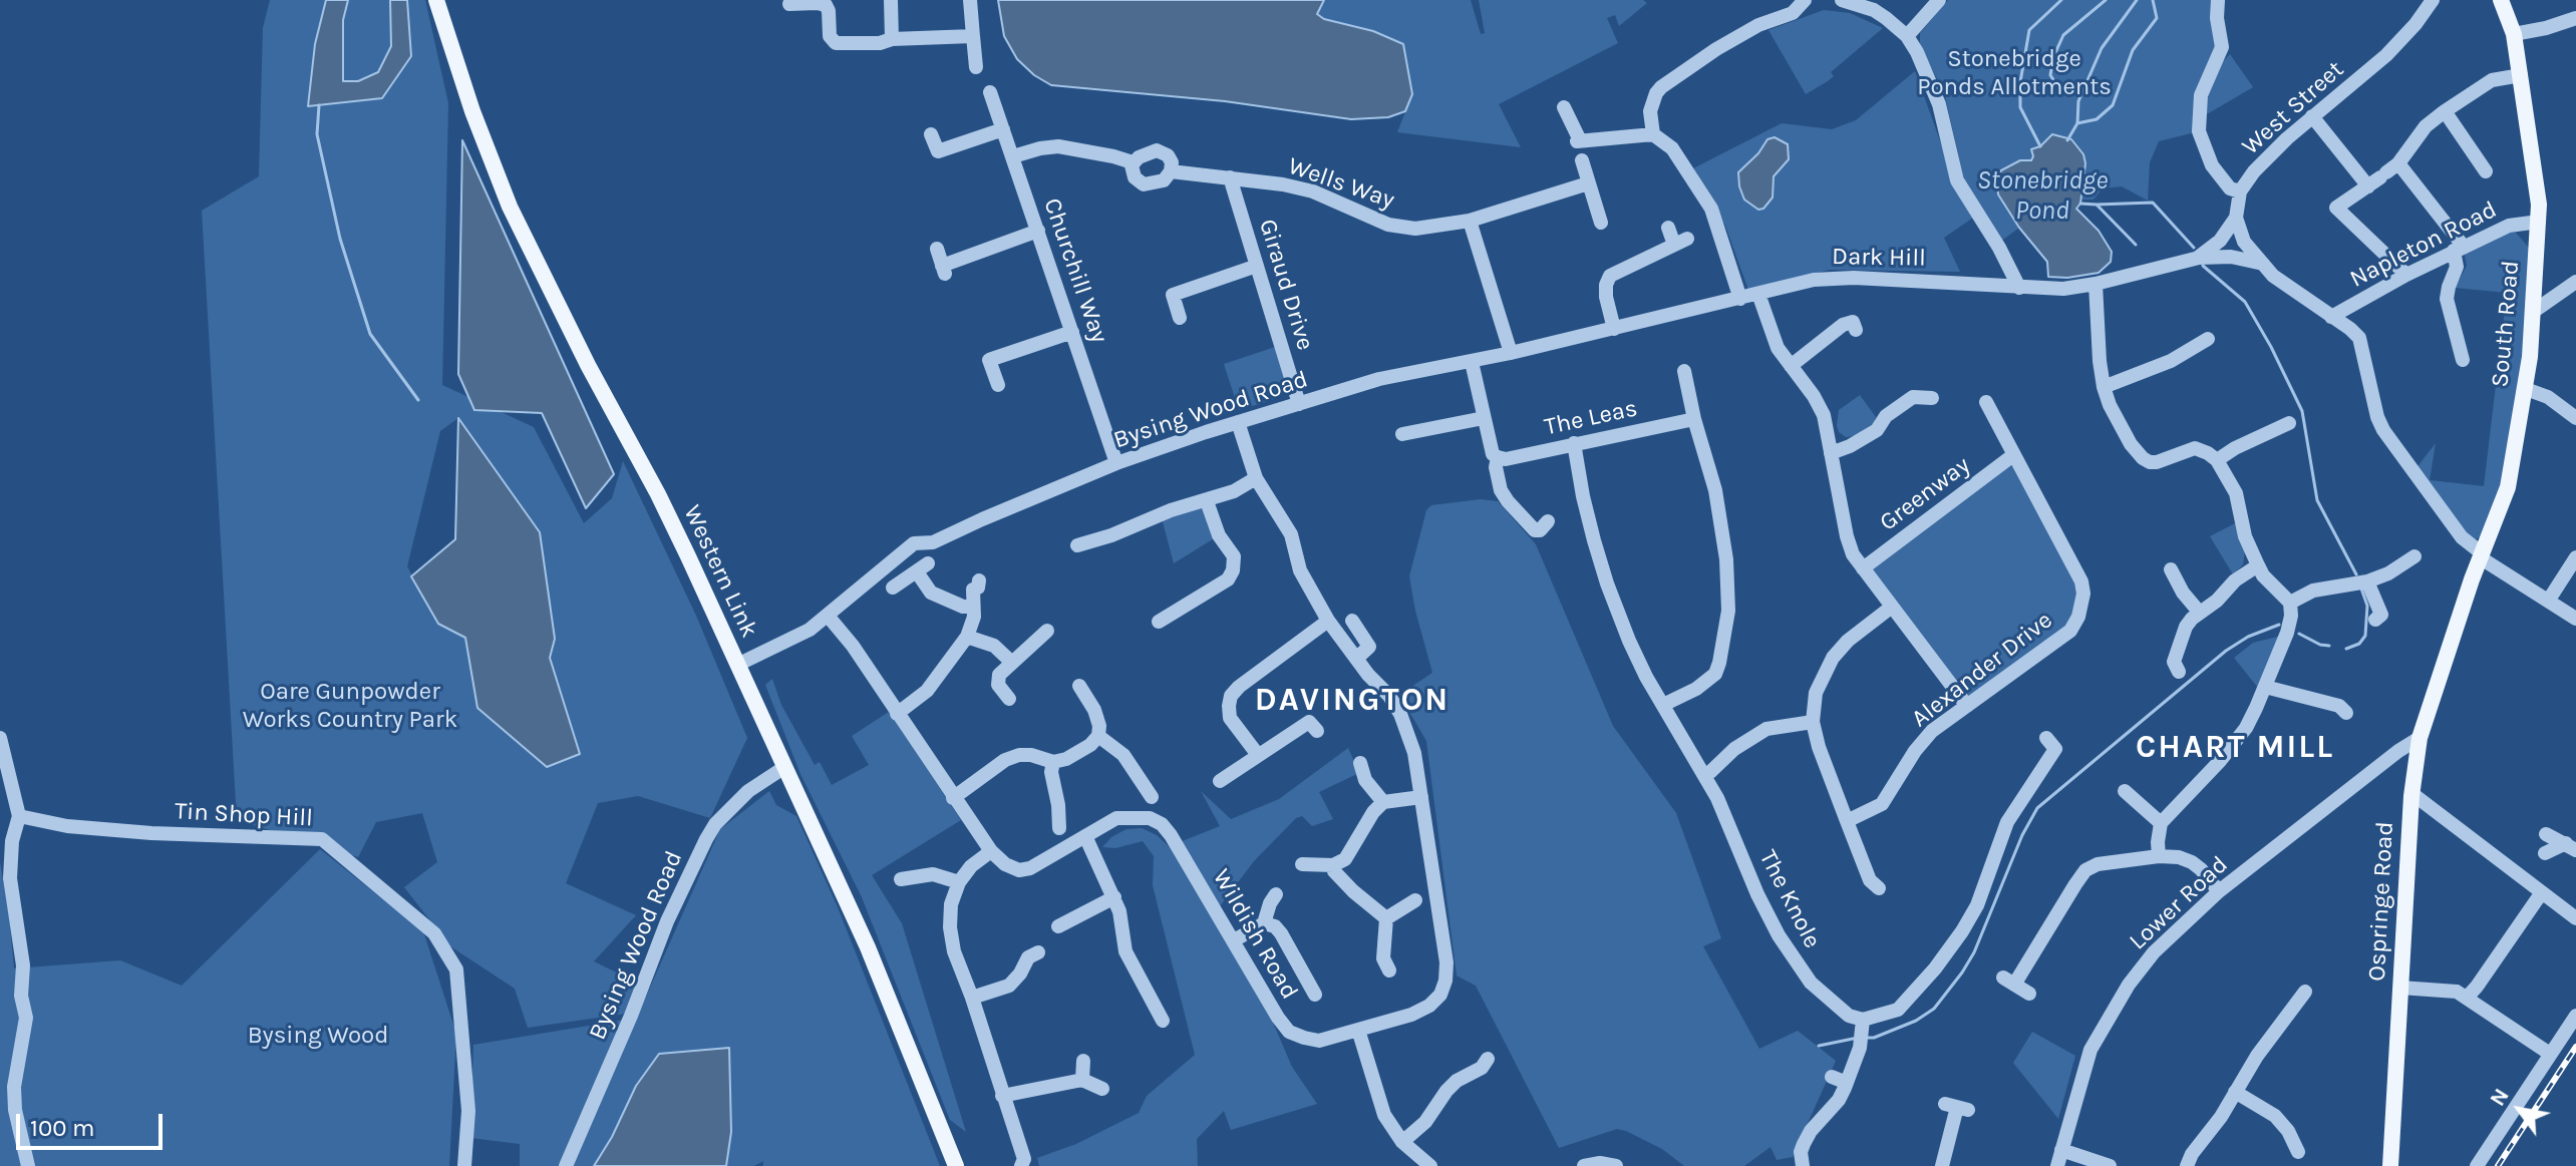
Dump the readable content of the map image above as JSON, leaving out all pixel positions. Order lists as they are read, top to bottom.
{
  "streets": {
    "main road": ["South Road", "Western Link", "Ospringe Road"],
    "street": [
      "West Street",
      "Wells Way",
      "Napleton Road",
      "Dark Hill",
      "Churchill Way",
      "Giraud Drive",
      "Bysing Wood Road",
      "The Leas",
      "Greenway",
      "Alexander Drive",
      "Tin Shop Hill",
      "The Knole",
      "Lower Road",
      "Wildish Road"
    ]
  },
  "crossings": [
    ["Wells Way", "Churchill Way"],
    ["Wells Way", "Giraud Drive"],
    ["Napleton Road", "South Road"],
    ["Dark Hill", "Bysing Wood Road"],
    ["Churchill Way", "Bysing Wood Road"],
    ["Giraud Drive", "Bysing Wood Road"],
    ["South Road", "Ospringe Road"],
    ["Bysing Wood Road", "Western Link"],
    ["Bysing Wood Road", "Wildish Road"],
    ["The Leas", "The Knole"],
    ["Greenway", "Alexander Drive"],
    ["Ospringe Road", "Lower Road"]
  ],
  "districts": ["DAVINGTON", "CHART MILL"],
  "water": ["Stonebridge Pond"],
  "parks": ["Stonebridge Ponds Allotments", "Oare Gunpowder Works Country Park", "Bysing Wood"],
  "scale_bar": "100 m",
  "north": "top left"
}
